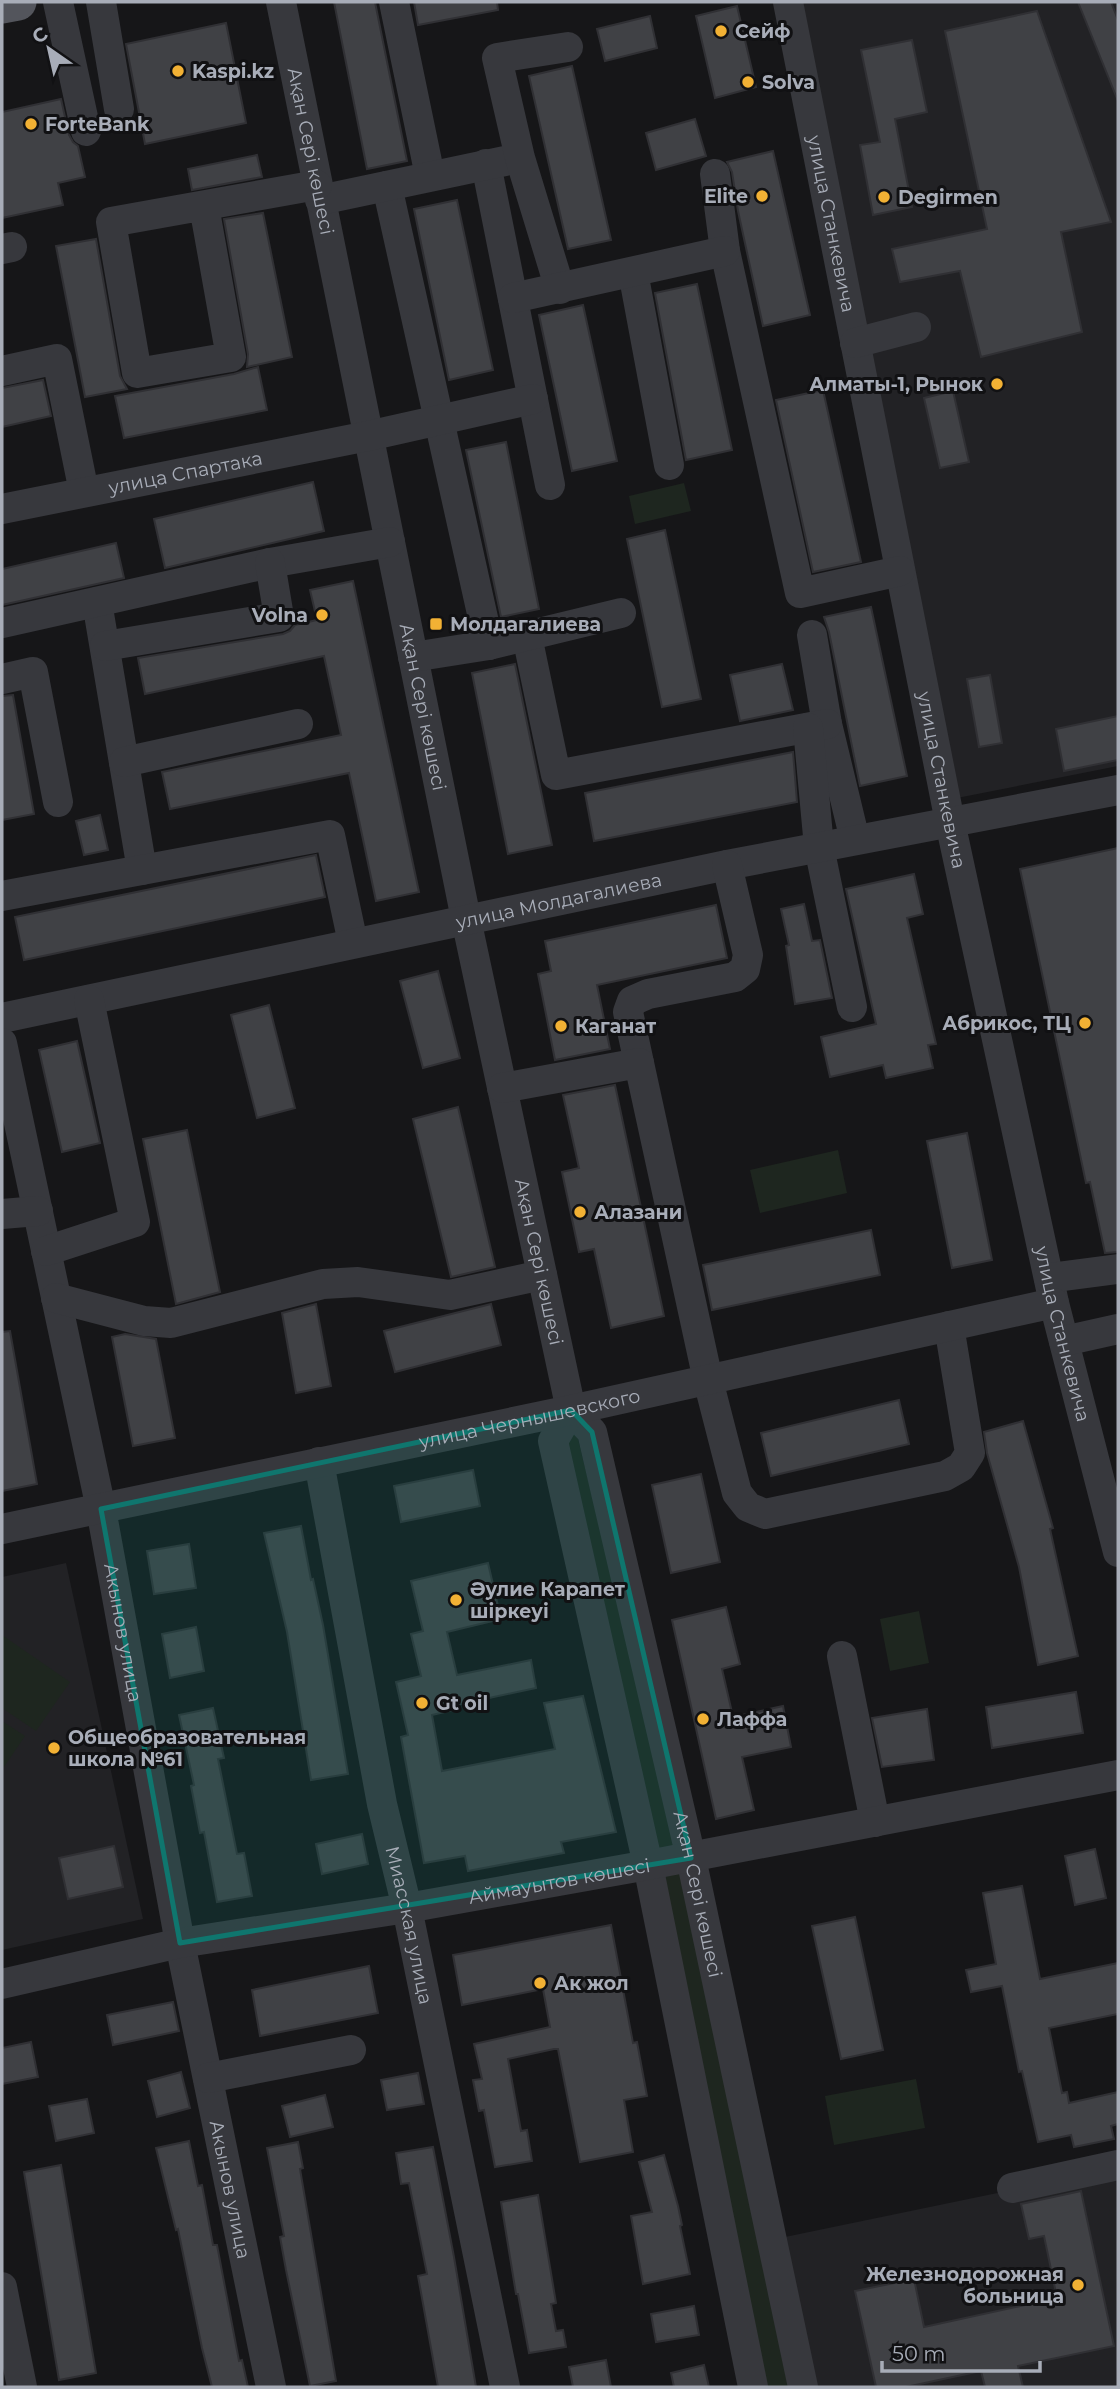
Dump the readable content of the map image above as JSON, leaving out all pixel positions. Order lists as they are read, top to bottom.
{
  "streets": {
    "street": [
      "Ақан Сері көшесі",
      "улица Станкевича",
      "улица Спартака",
      "улица Молдагалиева",
      "улица Чернышевского",
      "Акынов улица",
      "Аймауытов көшесі",
      "Миасская улица"
    ]
  },
  "crossings": [
    ["Ақан Сері көшесі", "улица Спартака"],
    ["Ақан Сері көшесі", "улица Молдагалиева"],
    ["Ақан Сері көшесі", "улица Чернышевского"],
    ["Ақан Сері көшесі", "Аймауытов көшесі"],
    ["улица Станкевича", "улица Молдагалиева"],
    ["улица Станкевича", "улица Чернышевского"],
    ["улица Чернышевского", "Акынов улица"],
    ["улица Чернышевского", "Миасская улица"],
    ["Акынов улица", "Аймауытов көшесі"],
    ["Аймауытов көшесі", "Миасская улица"]
  ],
  "places": {
    "other": [
      "Сейф",
      "Kaspi.kz",
      "Solva",
      "ForteBank",
      "Elite",
      "Degirmen",
      "Алматы-1, Рынок",
      "Volna",
      "Абрикос, ТЦ",
      "Каганат",
      "Алазани",
      "Әулие Карапет шіркеуі",
      "Gt oil",
      "Лаффа",
      "Общеобразовательная школа №61",
      "Ак жол",
      "Железнодорожная больница"
    ],
    "transit": ["Молдагалиева"]
  },
  "scale_bar": "50 m",
  "north": "top left"
}
